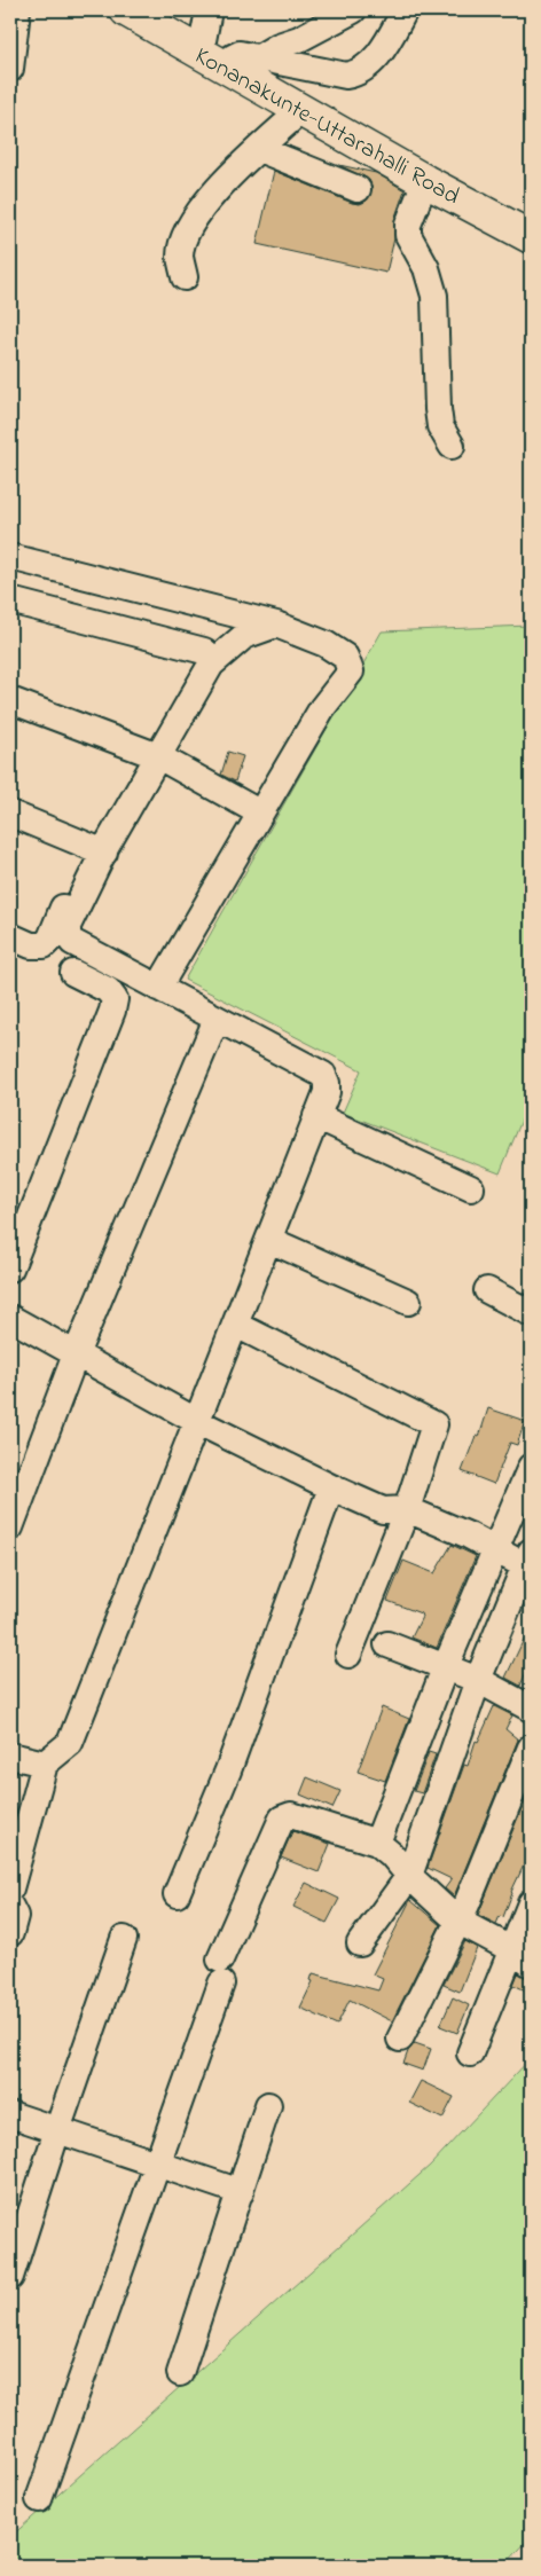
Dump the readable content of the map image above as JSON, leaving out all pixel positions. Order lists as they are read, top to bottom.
{
  "streets": {
    "main road": ["Konanakunte-Uttarahalli Road"]
  }
}
